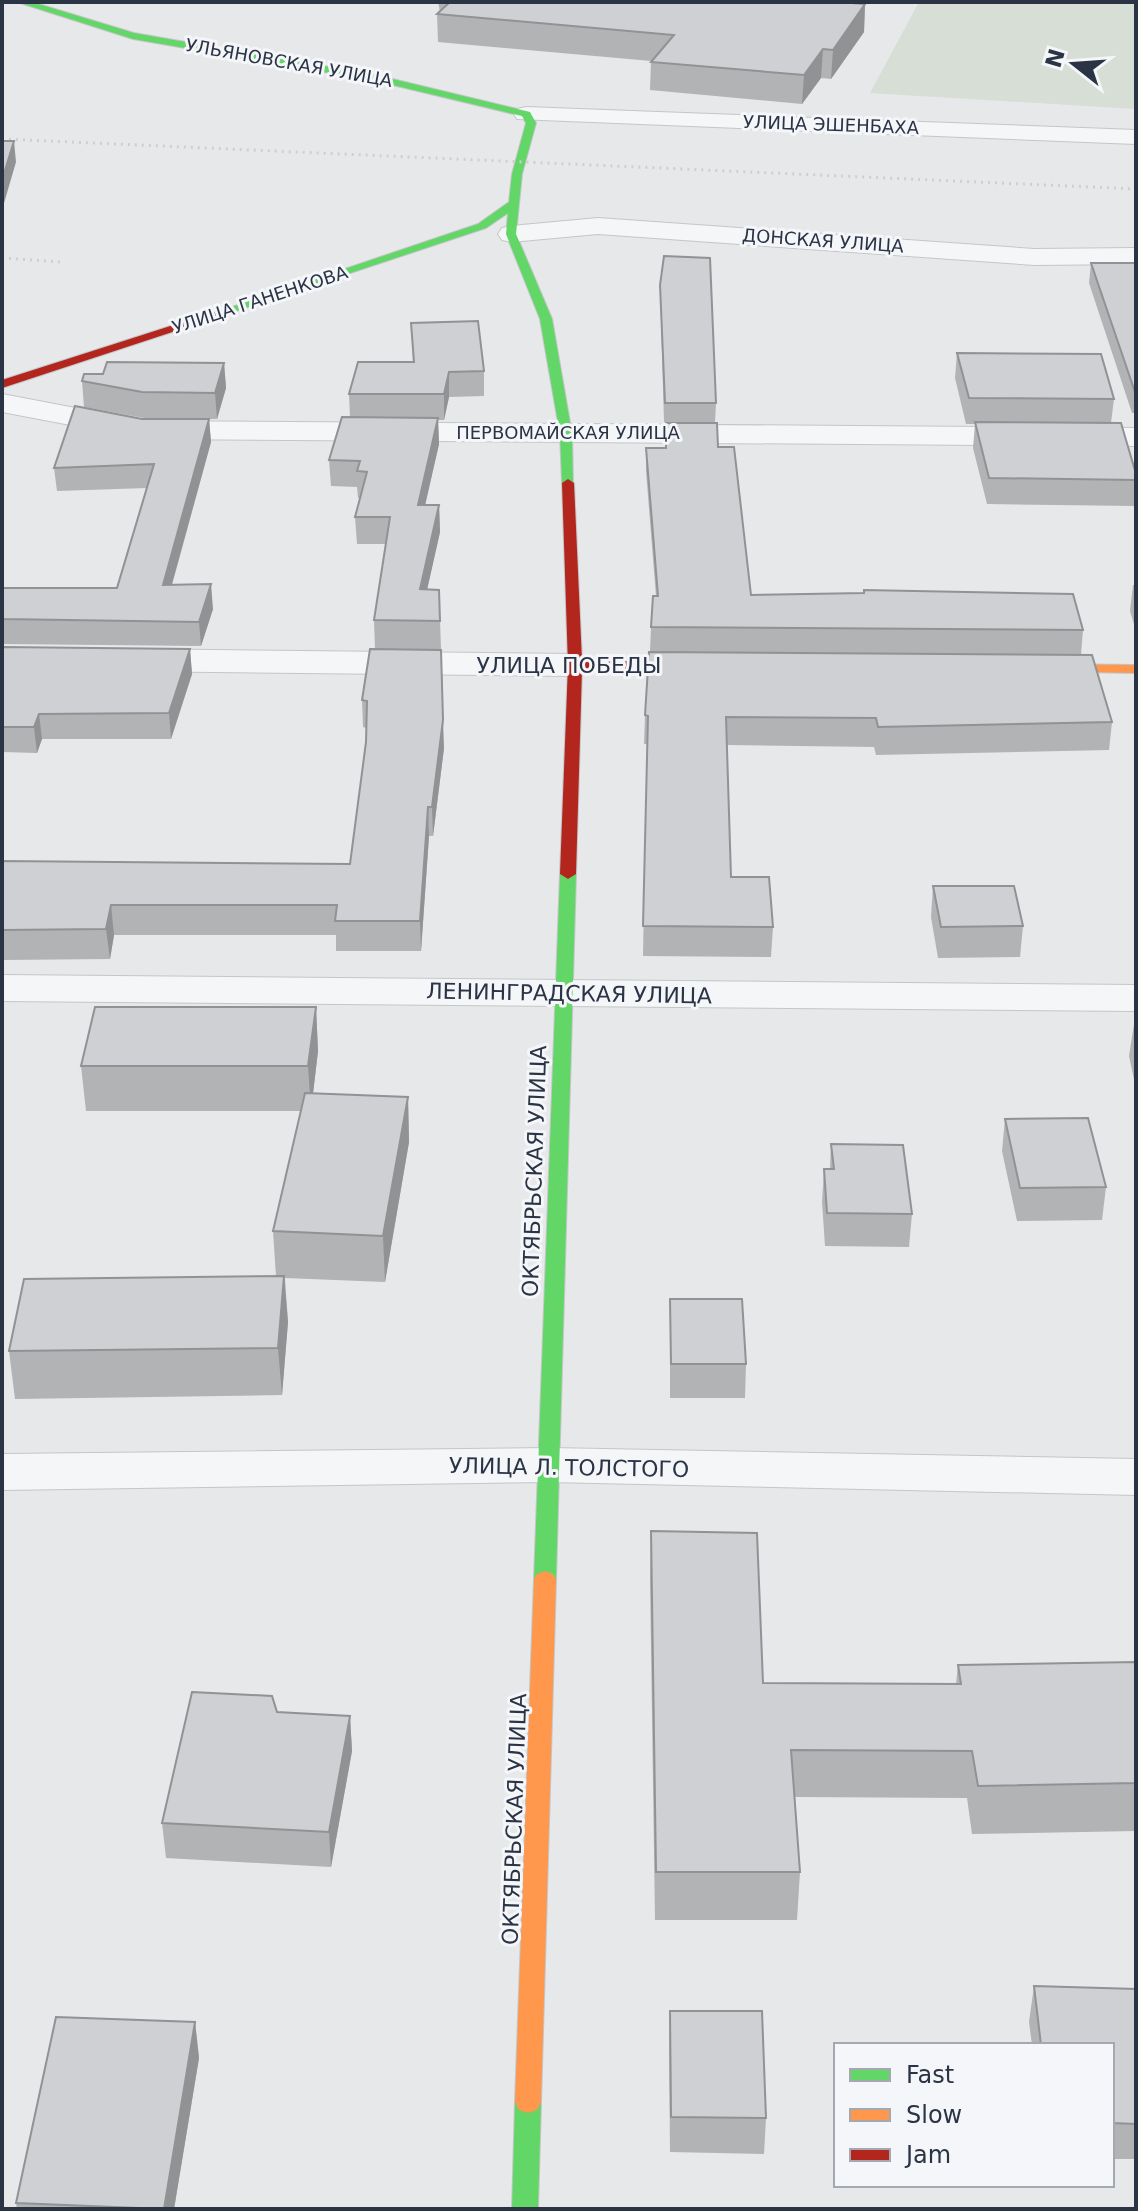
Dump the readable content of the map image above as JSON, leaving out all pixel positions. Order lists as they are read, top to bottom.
{
  "streets": {
    "main road": [
      "УЛЬЯНОВСКАЯ УЛИЦА",
      "УЛИЦА ГАНЕНКОВА",
      "УЛИЦА ПОБЕДЫ",
      "ОКТЯБРЬСКАЯ УЛИЦА"
    ],
    "street": [
      "УЛИЦА ЭШЕНБАХА",
      "ДОНСКАЯ УЛИЦА",
      "ПЕРВОМАЙСКАЯ УЛИЦА",
      "ЛЕНИНГРАДСКАЯ УЛИЦА",
      "УЛИЦА Л. ТОЛСТОГО"
    ]
  },
  "crossings": [
    ["УЛЬЯНОВСКАЯ УЛИЦА", "УЛИЦА ЭШЕНБАХА"],
    ["УЛЬЯНОВСКАЯ УЛИЦА", "ОКТЯБРЬСКАЯ УЛИЦА"],
    ["УЛИЦА ЭШЕНБАХА", "ОКТЯБРЬСКАЯ УЛИЦА"],
    ["ДОНСКАЯ УЛИЦА", "ОКТЯБРЬСКАЯ УЛИЦА"],
    ["УЛИЦА ГАНЕНКОВА", "ОКТЯБРЬСКАЯ УЛИЦА"],
    ["ПЕРВОМАЙСКАЯ УЛИЦА", "ОКТЯБРЬСКАЯ УЛИЦА"],
    ["УЛИЦА ПОБЕДЫ", "ОКТЯБРЬСКАЯ УЛИЦА"],
    ["ЛЕНИНГРАДСКАЯ УЛИЦА", "ОКТЯБРЬСКАЯ УЛИЦА"],
    ["ОКТЯБРЬСКАЯ УЛИЦА", "УЛИЦА Л. ТОЛСТОГО"]
  ],
  "legend": ["Fast", "Slow", "Jam"],
  "north": "left"
}
